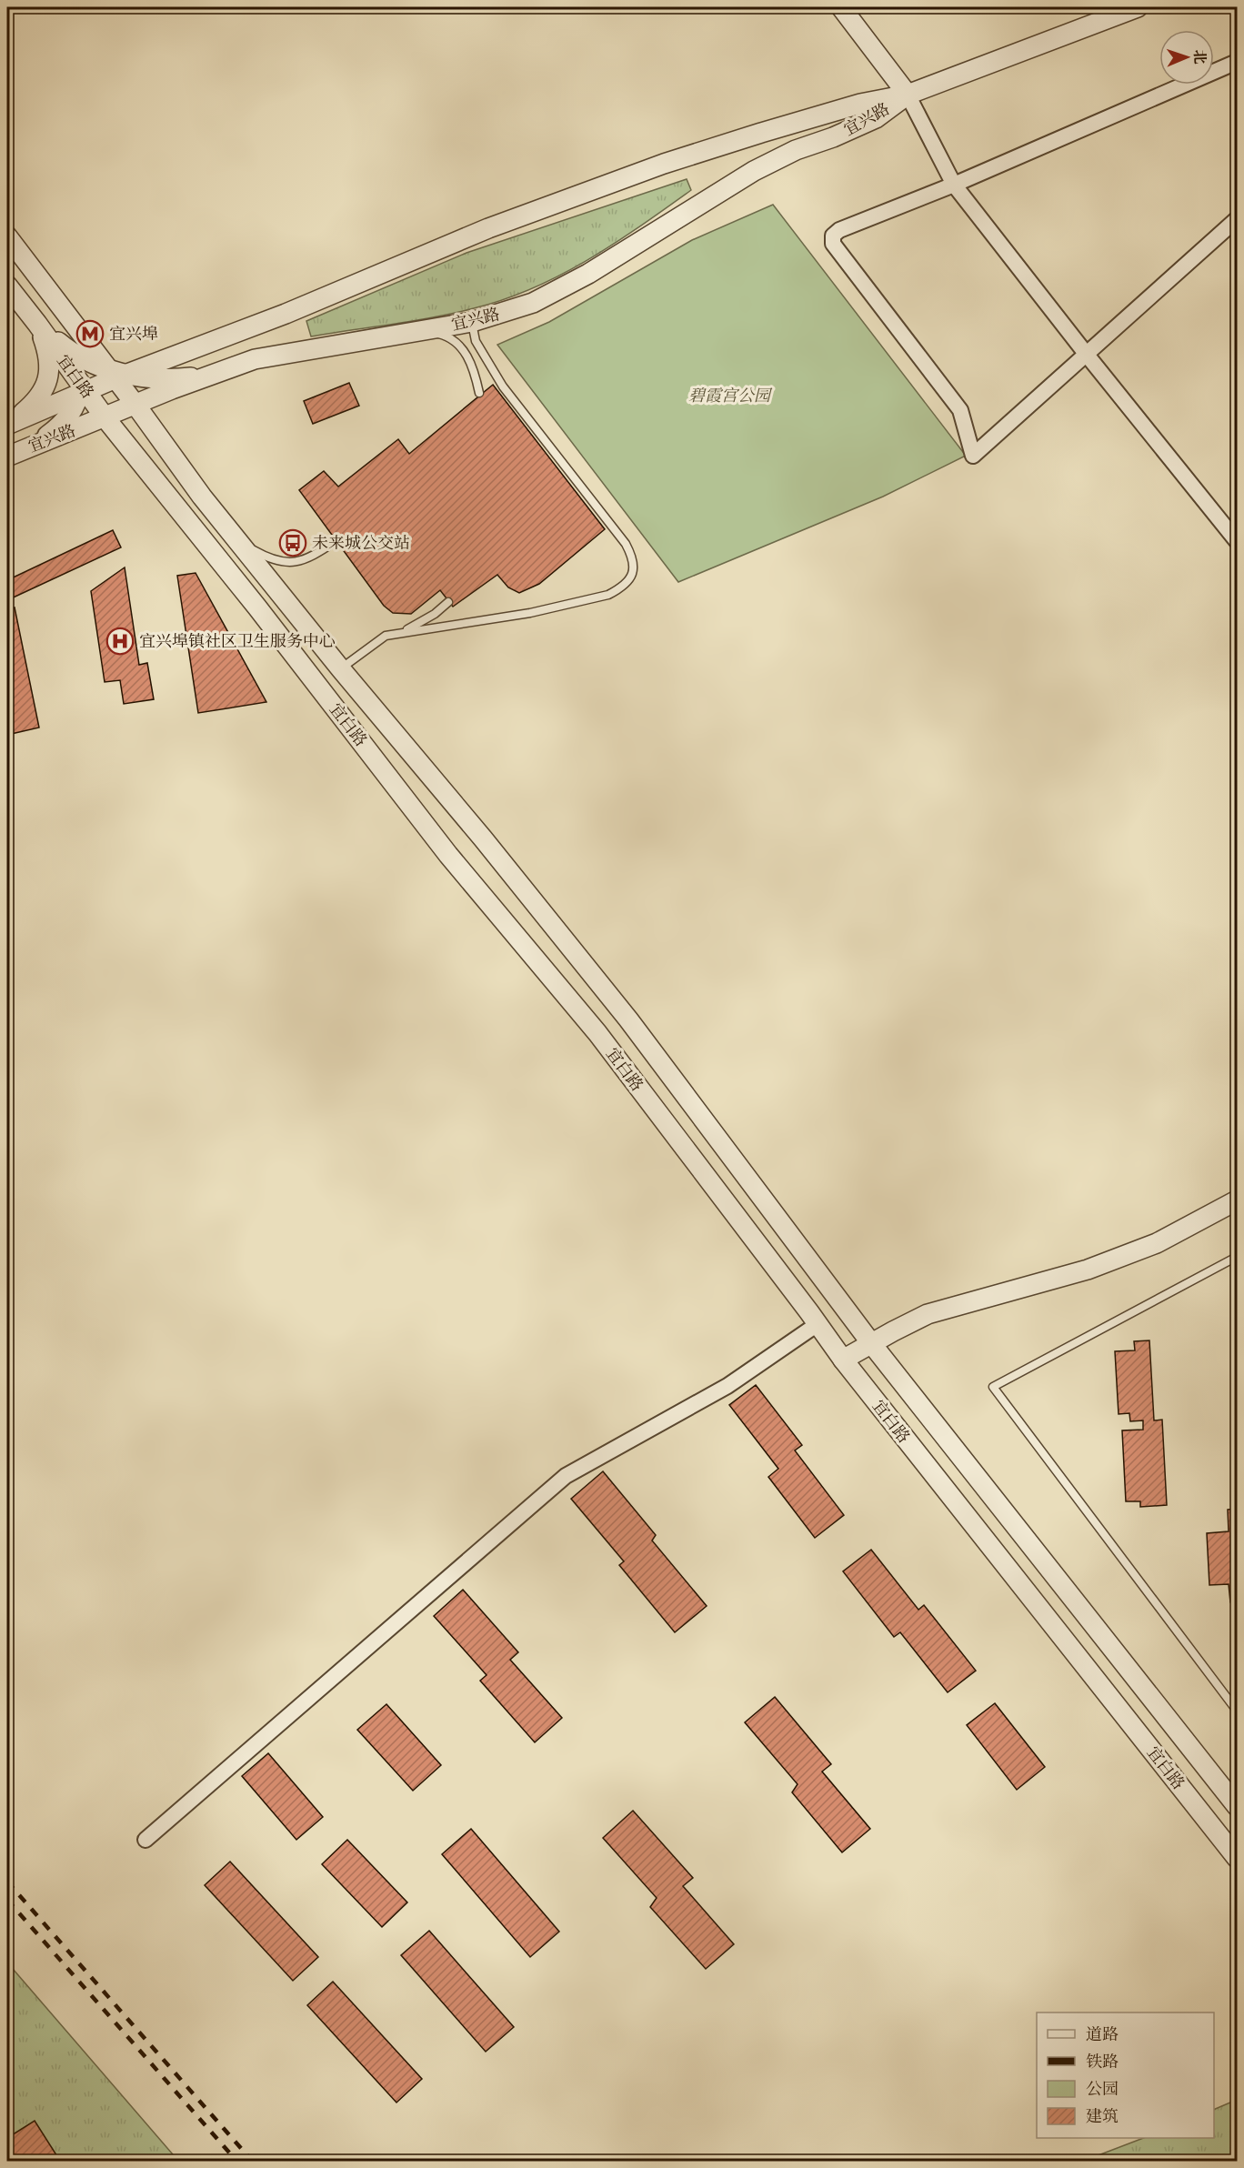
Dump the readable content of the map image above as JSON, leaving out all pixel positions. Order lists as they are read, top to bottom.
{
  "streets": {
    "street": ["宜兴路", "宜白路"]
  },
  "crossings": [
    ["宜兴路", "宜白路"]
  ],
  "parks": ["碧霞宫公园"],
  "places": {
    "metro station": ["宜兴埠"],
    "bus stop": ["未来城公交站"],
    "hospital": ["宜兴埠镇社区卫生服务中心"]
  },
  "legend": [
    "道路",
    "铁路",
    "公园",
    "建筑"
  ],
  "north": "right"
}
